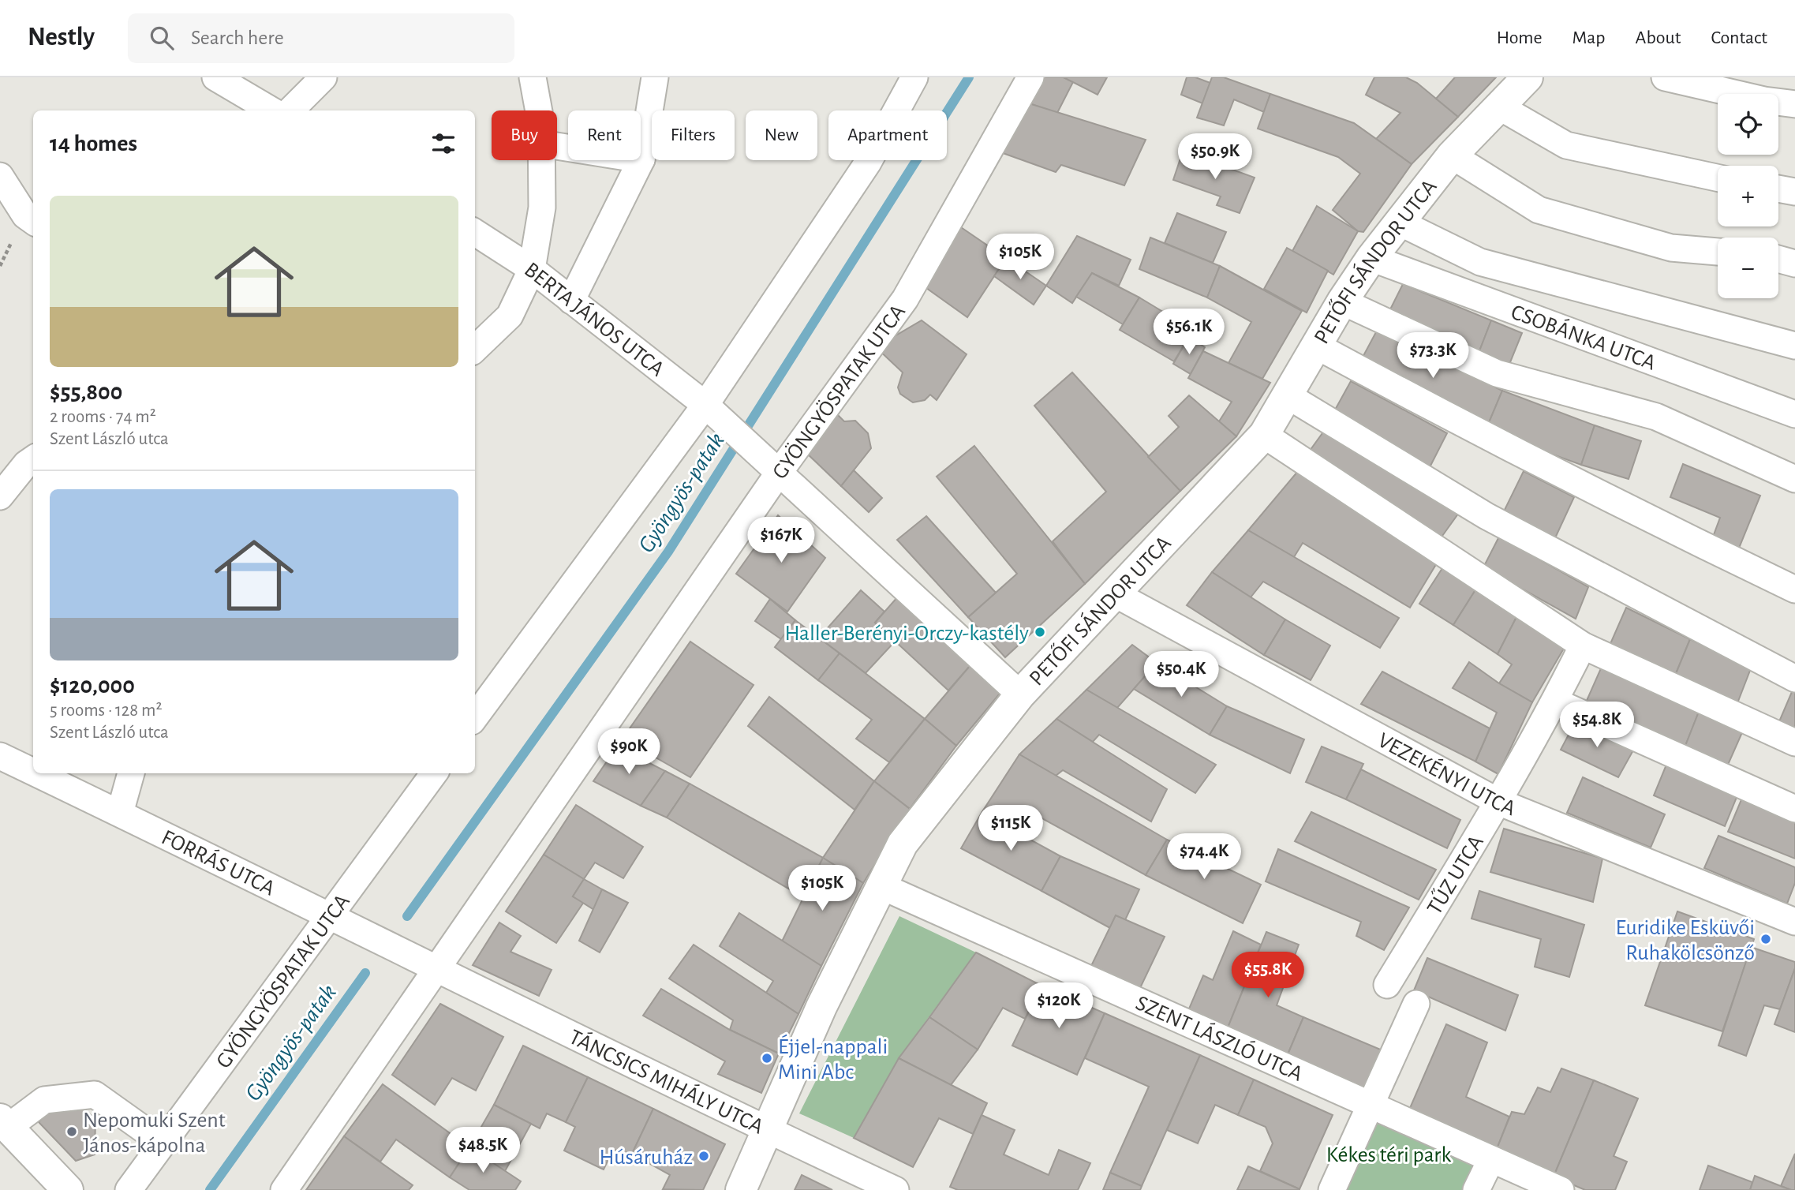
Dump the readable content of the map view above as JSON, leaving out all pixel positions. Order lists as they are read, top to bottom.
{
  "streets": {
    "street": [
      "PETŐFI SÁNDOR UTCA",
      "BERTA JÁNOS UTCA",
      "CSOBÁNKA UTCA",
      "GYÖNGYÖSPATAK UTCA",
      "VEZEKÉNYI UTCA",
      "FORRÁS UTCA",
      "TŰZ UTCA",
      "SZENT LÁSZLÓ UTCA",
      "TÁNCSICS MIHÁLY UTCA"
    ]
  },
  "crossings": [
    ["PETŐFI SÁNDOR UTCA", "BERTA JÁNOS UTCA"],
    ["PETŐFI SÁNDOR UTCA", "CSOBÁNKA UTCA"],
    ["PETŐFI SÁNDOR UTCA", "VEZEKÉNYI UTCA"],
    ["PETŐFI SÁNDOR UTCA", "SZENT LÁSZLÓ UTCA"],
    ["PETŐFI SÁNDOR UTCA", "TÁNCSICS MIHÁLY UTCA"],
    ["BERTA JÁNOS UTCA", "GYÖNGYÖSPATAK UTCA"],
    ["GYÖNGYÖSPATAK UTCA", "FORRÁS UTCA"],
    ["GYÖNGYÖSPATAK UTCA", "TÁNCSICS MIHÁLY UTCA"],
    ["VEZEKÉNYI UTCA", "TŰZ UTCA"],
    ["FORRÁS UTCA", "TÁNCSICS MIHÁLY UTCA"]
  ],
  "water": ["Gyöngyös-patak"],
  "parks": ["Kékes téri park"],
  "places": [
    "Haller-Berényi-Orczy-kastély",
    "Euridike Esküvői Ruhakölcsönző",
    "Éjjel-nappali Mini Abc",
    "Nepomuki Szent János-kápolna",
    "Húsáruház"
  ],
  "page": {
    "header": "Nestly",
    "search": "Search here",
    "nav": [
      "Home",
      "Map",
      "About",
      "Contact"
    ],
    "map_buttons": ["+", "−"],
    "chip": [
      "Buy",
      "Rent",
      "Filters",
      "New",
      "Apartment"
    ],
    "heading": "14 homes",
    "price": [
      "$50.9K",
      "$105K",
      "$56.1K",
      "$73.3K",
      "$167K",
      "$50.4K",
      "$54.8K",
      "$90K",
      "$115K",
      "$74.4K",
      "$105K",
      "$55.8K",
      "$120K",
      "$48.5K"
    ],
    "list": [
      {
        "name": "$55,800",
        "note": "2 rooms · 74 m² · Szent László utca"
      },
      {
        "name": "$120,000",
        "note": "5 rooms · 128 m² · Szent László utca"
      }
    ]
  }
}
